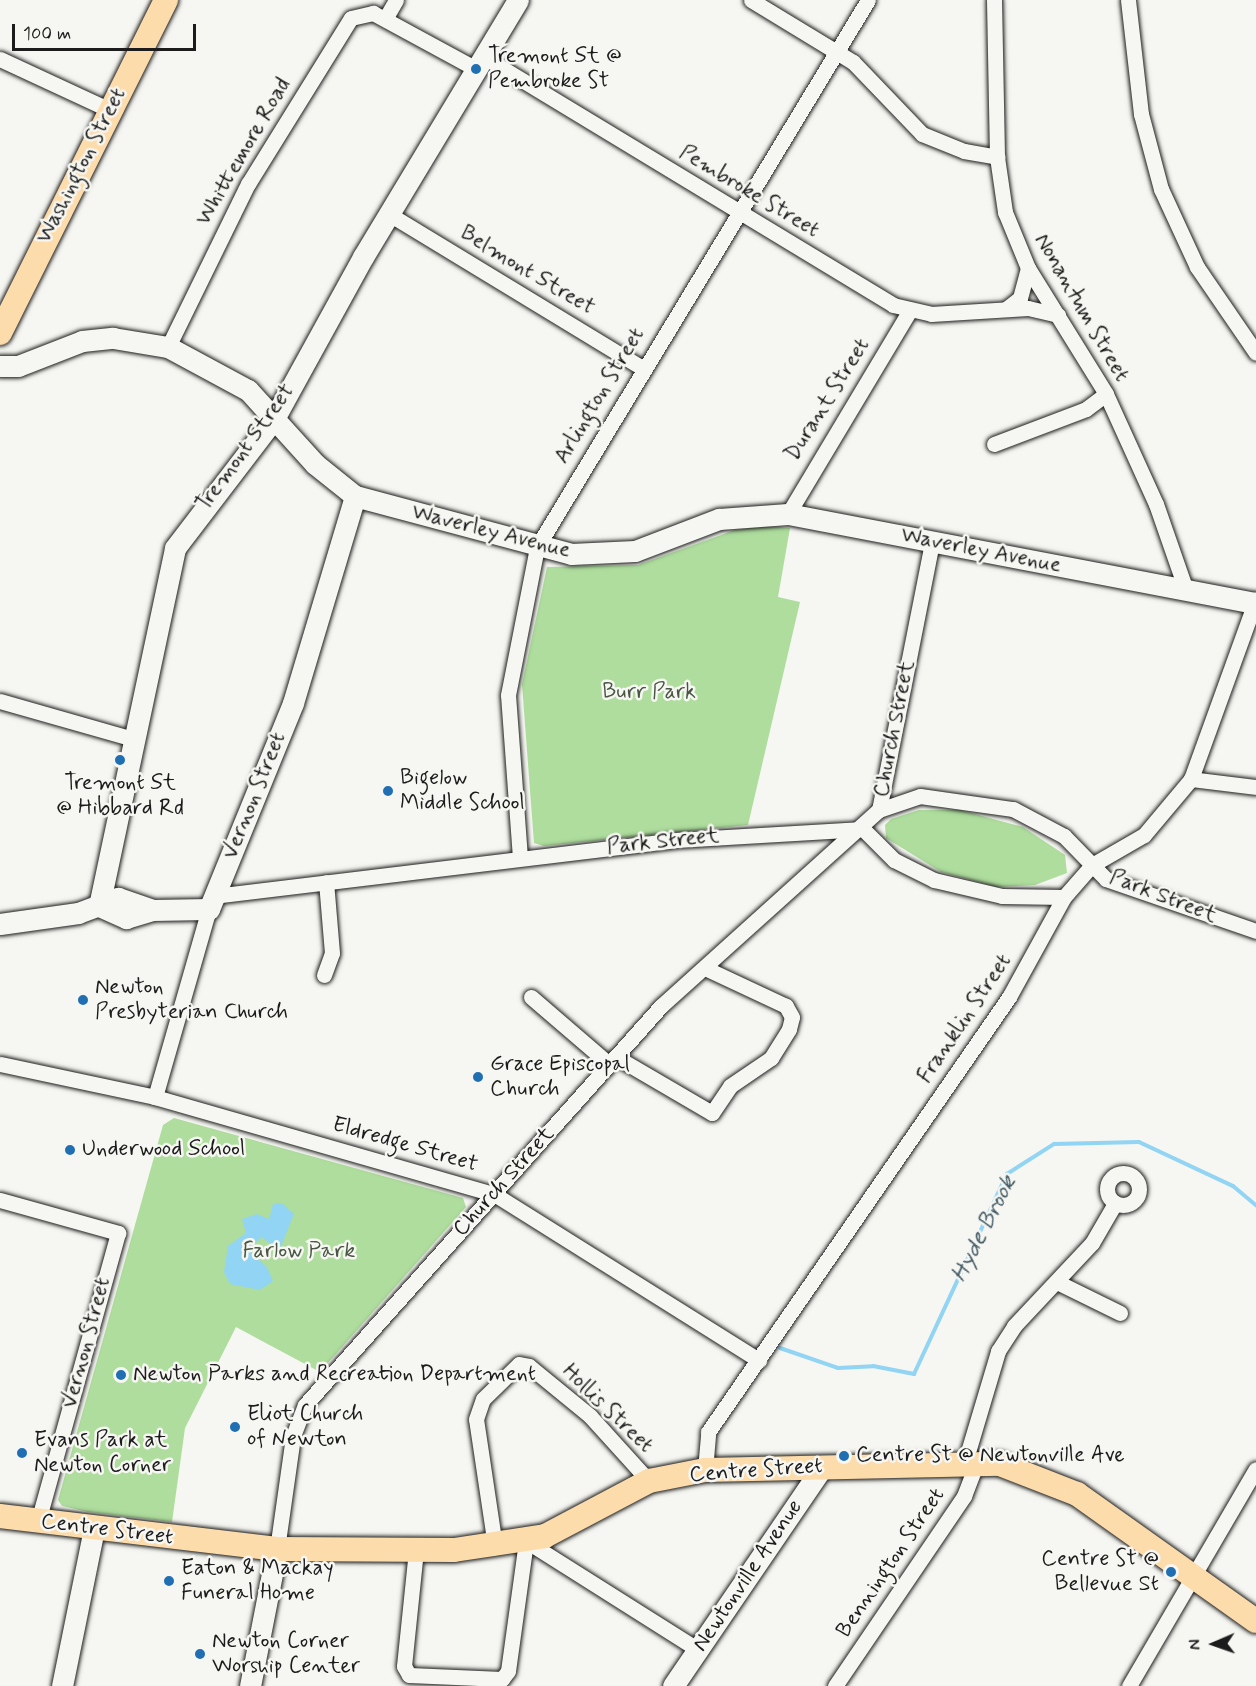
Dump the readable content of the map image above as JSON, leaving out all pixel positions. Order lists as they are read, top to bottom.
{
  "streets": {
    "main road": ["Washington Street", "Centre Street"],
    "street": [
      "Whittemore Road",
      "Pembroke Street",
      "Belmont Street",
      "Nonantum Street",
      "Arlington Street",
      "Durant Street",
      "Tremont Street",
      "Waverley Avenue",
      "Church Street",
      "Vernon Street",
      "Park Street",
      "Franklin Street",
      "Eldredge Street",
      "Hollis Street",
      "Bennington Street",
      "Newtonville Avenue"
    ]
  },
  "crossings": [
    ["Whittemore Road", "Pembroke Street"],
    ["Whittemore Road", "Waverley Avenue"],
    ["Pembroke Street", "Arlington Street"],
    ["Pembroke Street", "Durant Street"],
    ["Pembroke Street", "Tremont Street"],
    ["Belmont Street", "Arlington Street"],
    ["Belmont Street", "Tremont Street"],
    ["Nonantum Street", "Waverley Avenue"],
    ["Arlington Street", "Waverley Avenue"],
    ["Arlington Street", "Park Street"],
    ["Durant Street", "Waverley Avenue"],
    ["Tremont Street", "Waverley Avenue"],
    ["Tremont Street", "Park Street"],
    ["Waverley Avenue", "Church Street"],
    ["Waverley Avenue", "Vernon Street"],
    ["Waverley Avenue", "Franklin Street"],
    ["Church Street", "Park Street"],
    ["Church Street", "Eldredge Street"],
    ["Church Street", "Centre Street"],
    ["Vernon Street", "Park Street"],
    ["Vernon Street", "Eldredge Street"],
    ["Vernon Street", "Centre Street"],
    ["Park Street", "Franklin Street"],
    ["Franklin Street", "Eldredge Street"],
    ["Franklin Street", "Centre Street"],
    ["Hollis Street", "Centre Street"],
    ["Centre Street", "Bennington Street"],
    ["Centre Street", "Newtonville Avenue"]
  ],
  "water": ["Hyde Brook"],
  "parks": ["Burr Park", "Farlow Park"],
  "places": [
    "Tremont St @ Pembroke St",
    "Tremont St @ Hibbard Rd",
    "Bigelow Middle School",
    "Newton Presbyterian Church",
    "Grace Episcopal Church",
    "Underwood School",
    "Newton Parks and Recreation Department",
    "Eliot Church of Newton",
    "Evans Park at Newton Corner",
    "Centre St @ Newtonville Ave",
    "Centre St @ Bellevue St",
    "Eaton & Mackay Funeral Home",
    "Newton Corner Worship Center"
  ],
  "scale_bar": "100 m",
  "north": "left"
}
